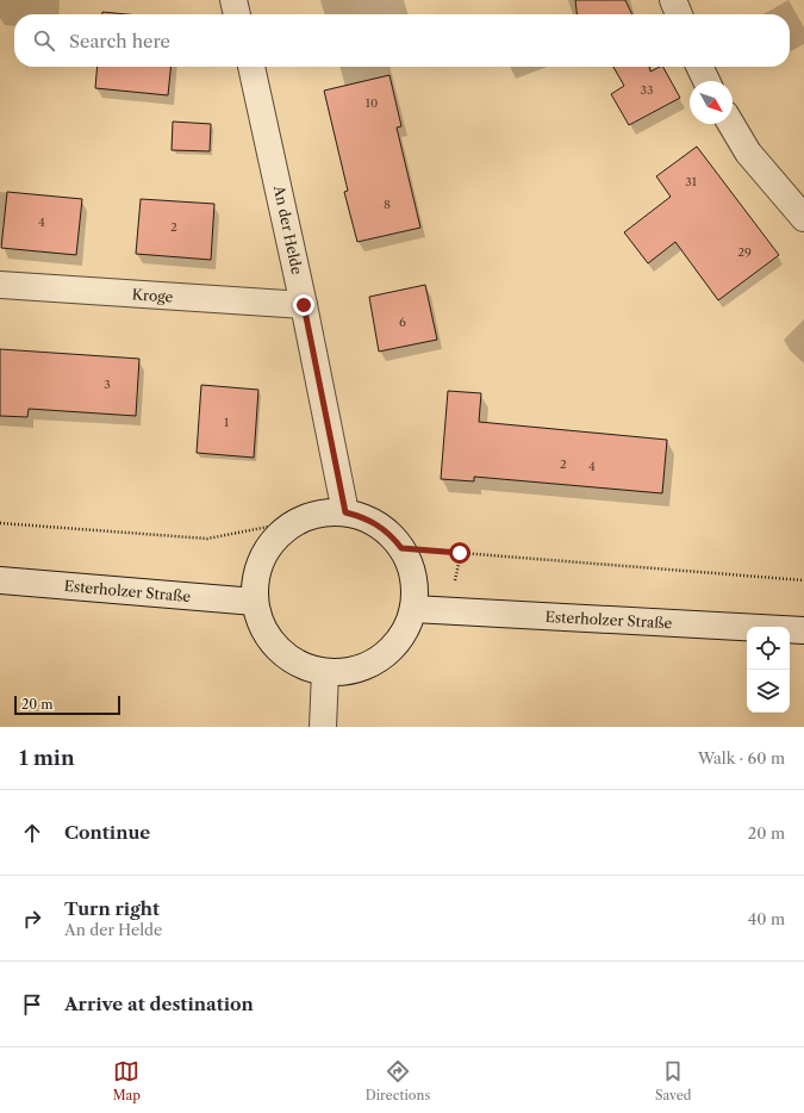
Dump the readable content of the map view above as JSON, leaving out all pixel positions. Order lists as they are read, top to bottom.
{
  "streets": {
    "main road": ["An der Helde", "Kroge", "Esterholzer Straße"]
  },
  "crossings": [
    ["An der Helde", "Kroge"],
    ["An der Helde", "Esterholzer Straße"]
  ],
  "house_numbers": [
    "33",
    "10",
    "31",
    "8",
    "4",
    "2",
    "29",
    "6",
    "3",
    "1",
    "2",
    "4"
  ],
  "scale_bar": "20 m",
  "north": "bottom right",
  "page": {
    "search": "Search here",
    "scale": "20 m",
    "heading": ["1 min", "Walk · 60 m"],
    "list": [
      ["Continue", "20 m"],
      ["Turn right", "An der Helde", "40 m"],
      "Arrive at destination"
    ],
    "nav": ["Map", "Directions", "Saved"]
  }
}
